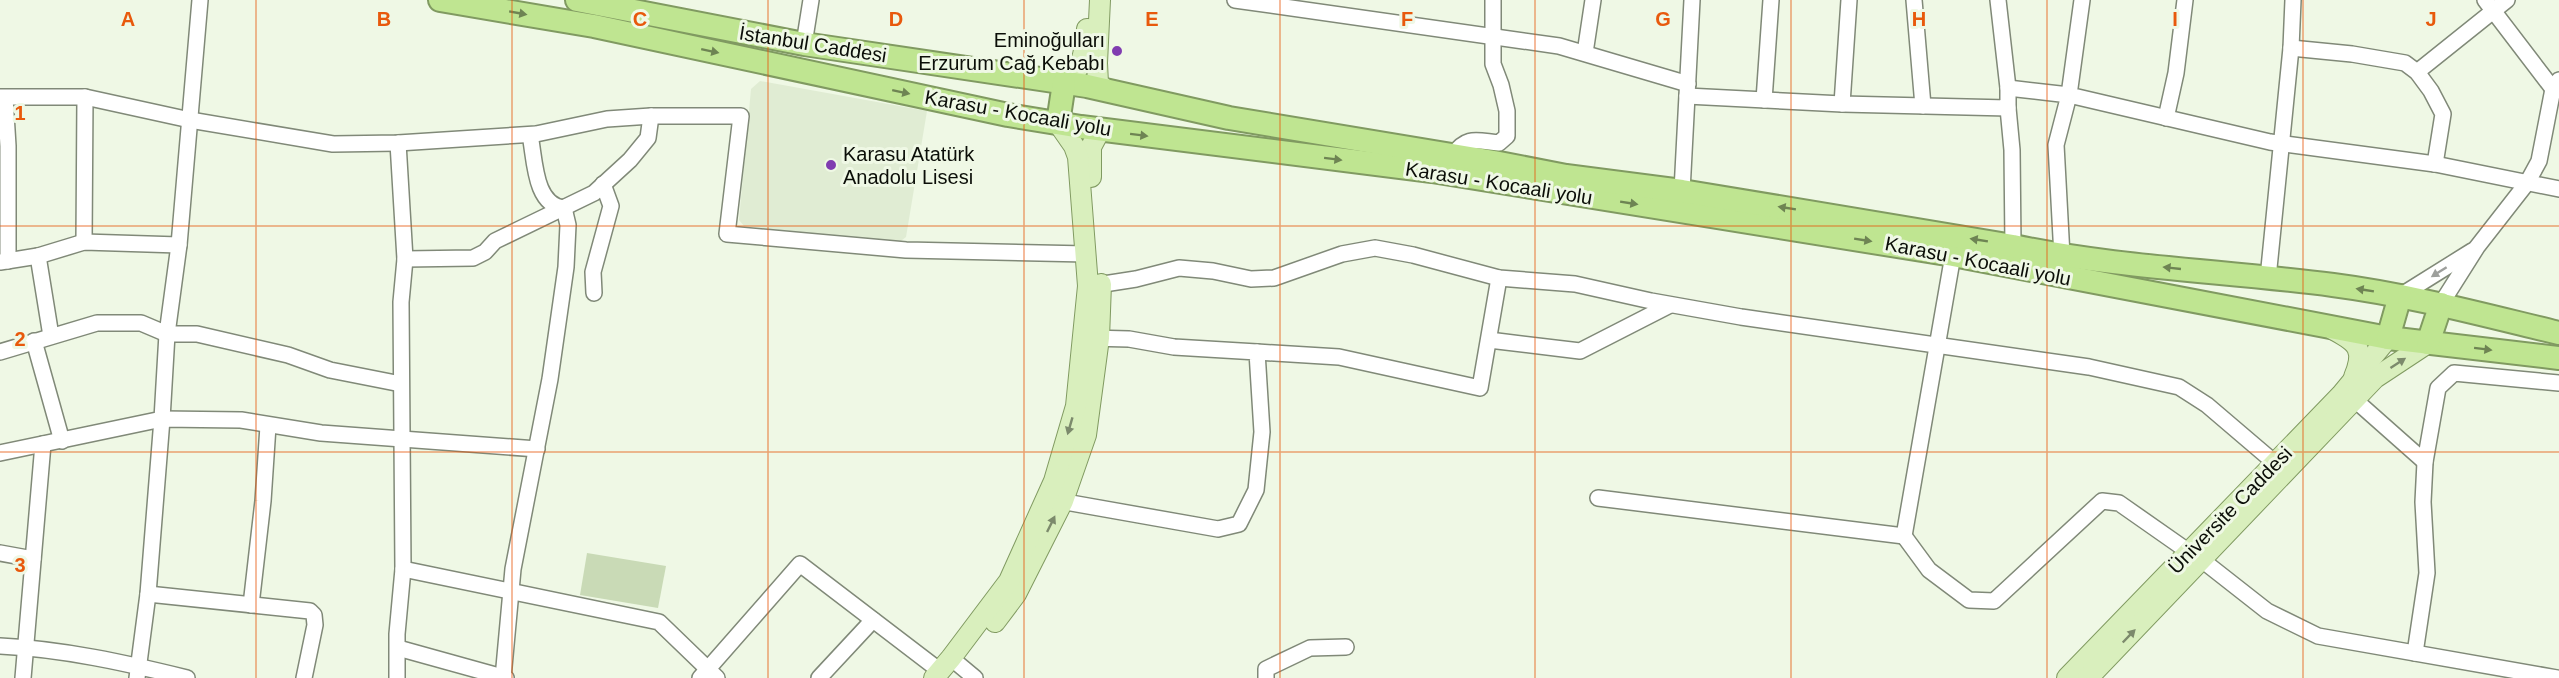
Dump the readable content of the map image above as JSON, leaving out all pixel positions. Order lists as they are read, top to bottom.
{
  "streets": {
    "highway": ["İstanbul Caddesi", "Karasu - Kocaali yolu"],
    "main road": ["Üniversite Caddesi"]
  },
  "crossings": [
    ["İstanbul Caddesi", "Karasu - Kocaali yolu"],
    ["Karasu - Kocaali yolu", "Üniversite Caddesi"]
  ],
  "places": ["Eminoğulları Erzurum Cağ Kebabı", "Karasu Atatürk Anadolu Lisesi"],
  "grid": {
    "columns": [
      "A",
      "B",
      "C",
      "D",
      "E",
      "F",
      "G",
      "H",
      "I",
      "J"
    ],
    "rows": ["1", "2", "3"]
  }
}
